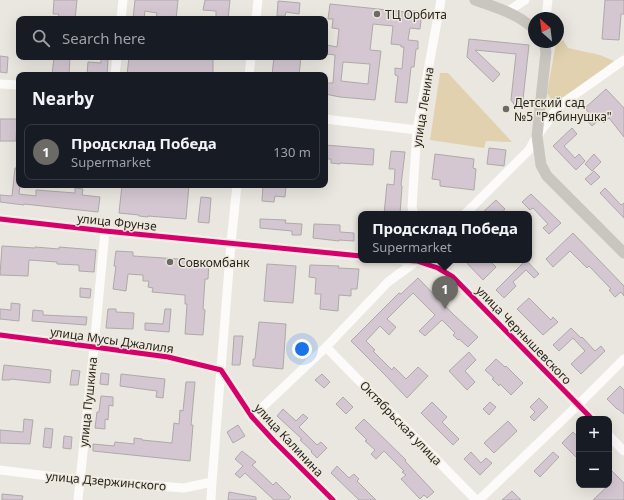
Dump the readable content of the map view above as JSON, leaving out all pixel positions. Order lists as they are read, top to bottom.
{
  "streets": {
    "street": [
      "улица Ленина",
      "улица Фрунзе",
      "улица Чернышевского",
      "улица Мусы Джалиля",
      "улица Пушкина",
      "Октябрьская улица",
      "улица Калинина",
      "улица Дзержинского"
    ]
  },
  "crossings": [
    ["улица Фрунзе", "улица Пушкина"],
    ["улица Мусы Джалиля", "улица Пушкина"],
    ["улица Мусы Джалиля", "улица Калинина"],
    ["улица Пушкина", "улица Дзержинского"]
  ],
  "places": ["ТЦ Орбита", "Детский сад №5 \"Рябинушка\"", "Совкомбанк"],
  "north": "top left",
  "page": {
    "search": "Search here",
    "heading": "Nearby",
    "list": [
      {
        "mark": "1",
        "name": "Продсклад Победа",
        "note": "Supermarket",
        "value": "130 m"
      }
    ],
    "popup": ["Продсклад Победа", "Supermarket"],
    "pins": "1",
    "map_buttons": ["+", "−"]
  }
}
